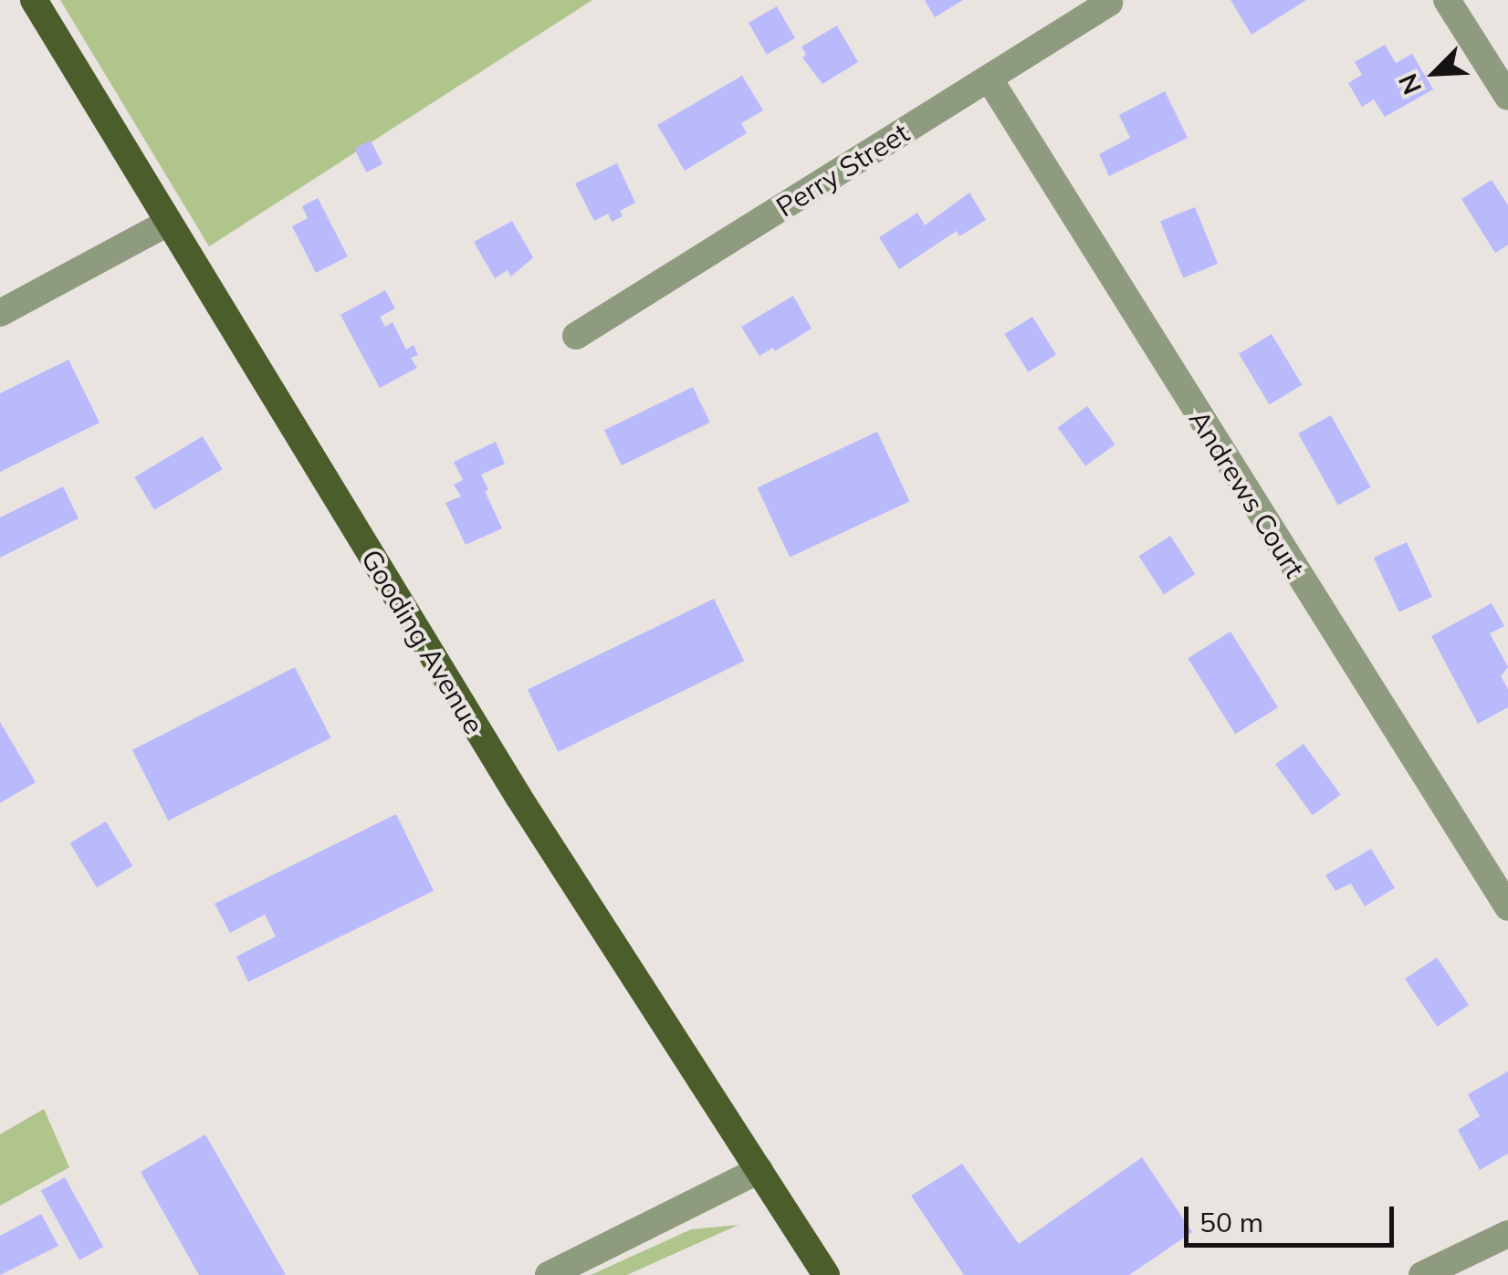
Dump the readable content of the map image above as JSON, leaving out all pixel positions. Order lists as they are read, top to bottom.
{
  "streets": {
    "main road": ["Gooding Avenue"],
    "street": ["Perry Street", "Andrews Court"]
  },
  "crossings": [
    ["Perry Street", "Andrews Court"]
  ],
  "scale_bar": "50 m",
  "north": "bottom left"
}
